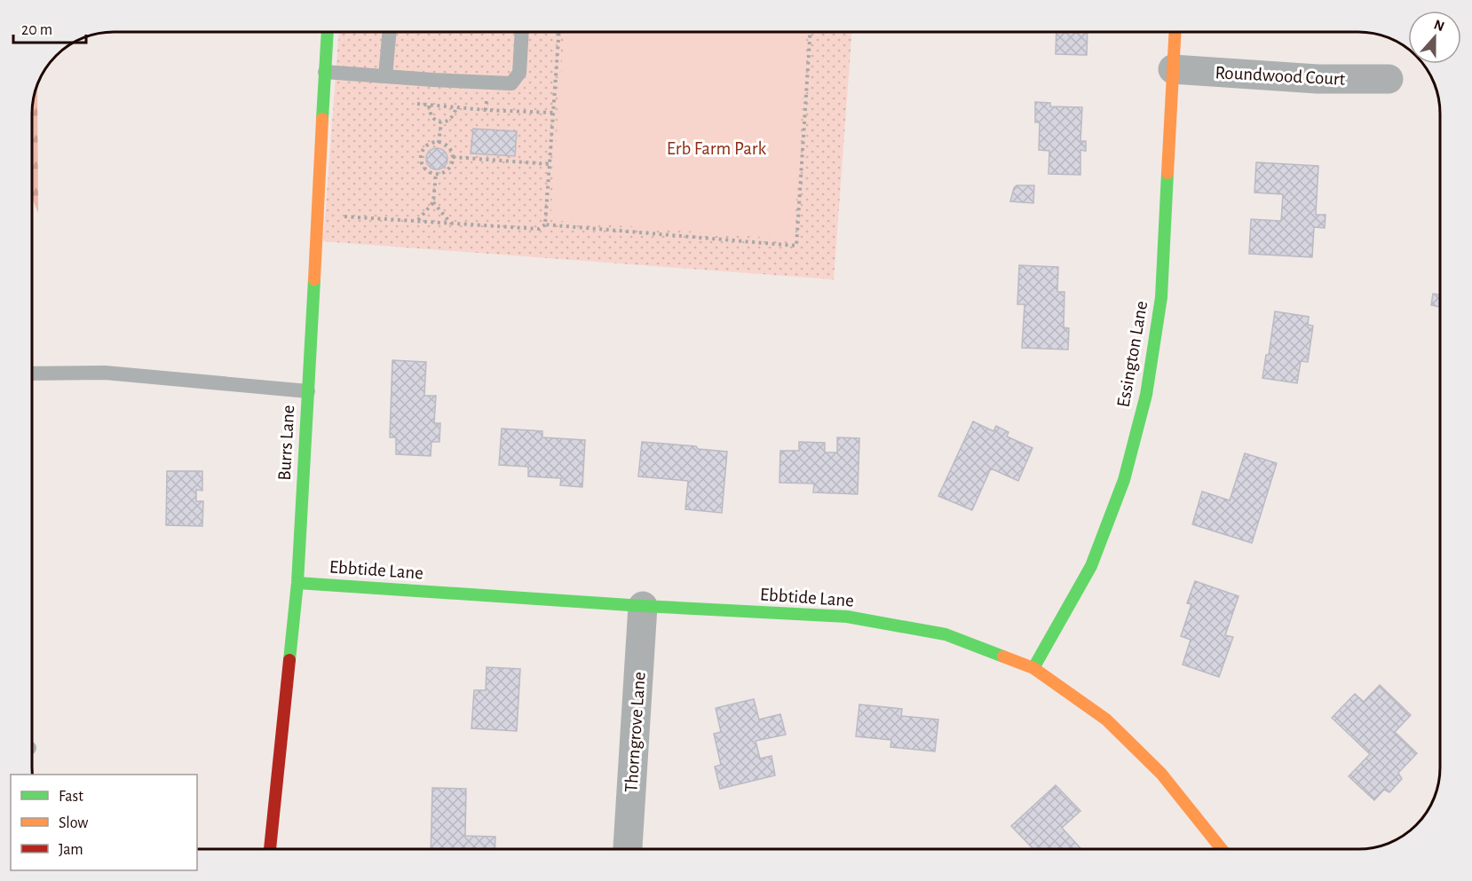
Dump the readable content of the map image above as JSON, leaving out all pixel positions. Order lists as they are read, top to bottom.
{
  "streets": {
    "street": [
      "Roundwood Court",
      "Essington Lane",
      "Burrs Lane",
      "Ebbtide Lane",
      "Thorngrove Lane"
    ]
  },
  "crossings": [
    ["Roundwood Court", "Essington Lane"],
    ["Essington Lane", "Ebbtide Lane"],
    ["Burrs Lane", "Ebbtide Lane"],
    ["Ebbtide Lane", "Thorngrove Lane"]
  ],
  "parks": ["Erb Farm Park"],
  "legend": ["Fast", "Slow", "Jam"],
  "scale_bar": "20 m",
  "north": "top"
}
